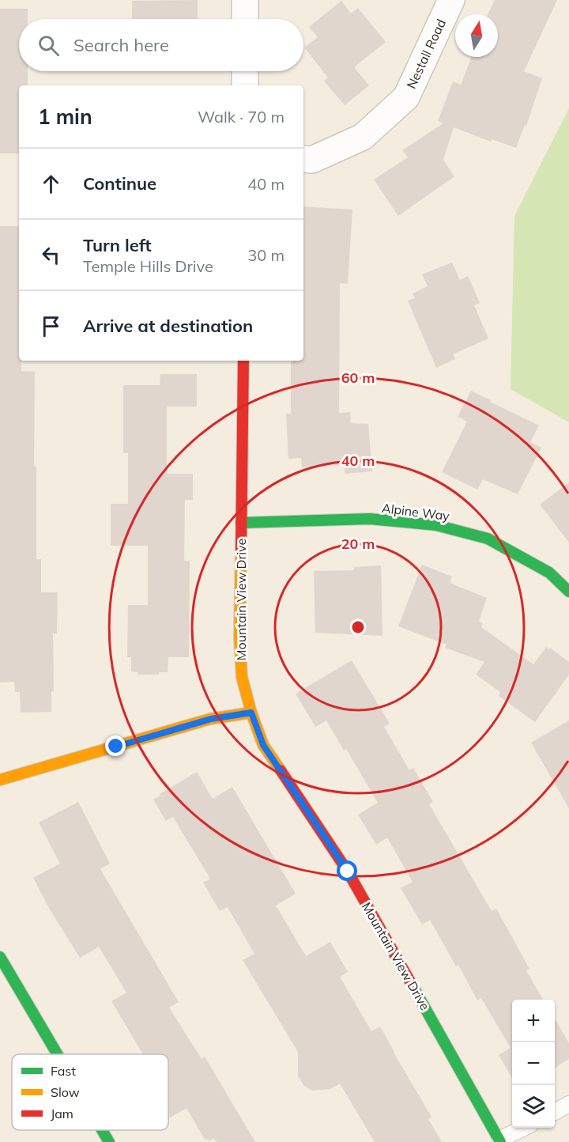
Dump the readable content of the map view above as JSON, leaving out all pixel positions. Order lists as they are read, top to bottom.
{
  "streets": {
    "street": ["Nestall Road", "Alpine Way", "Mountain View Drive"]
  },
  "crossings": [
    ["Alpine Way", "Mountain View Drive"]
  ],
  "legend": ["Fast", "Slow", "Jam"],
  "north": "top",
  "page": {
    "search": "Search here",
    "heading": ["1 min", "Walk · 70 m"],
    "list": [
      ["Continue", "40 m"],
      ["Turn left", "Temple Hills Drive", "30 m"],
      "Arrive at destination"
    ],
    "map_buttons": ["+", "−"]
  },
  "rings": ["60 m", "40 m", "20 m"]
}
